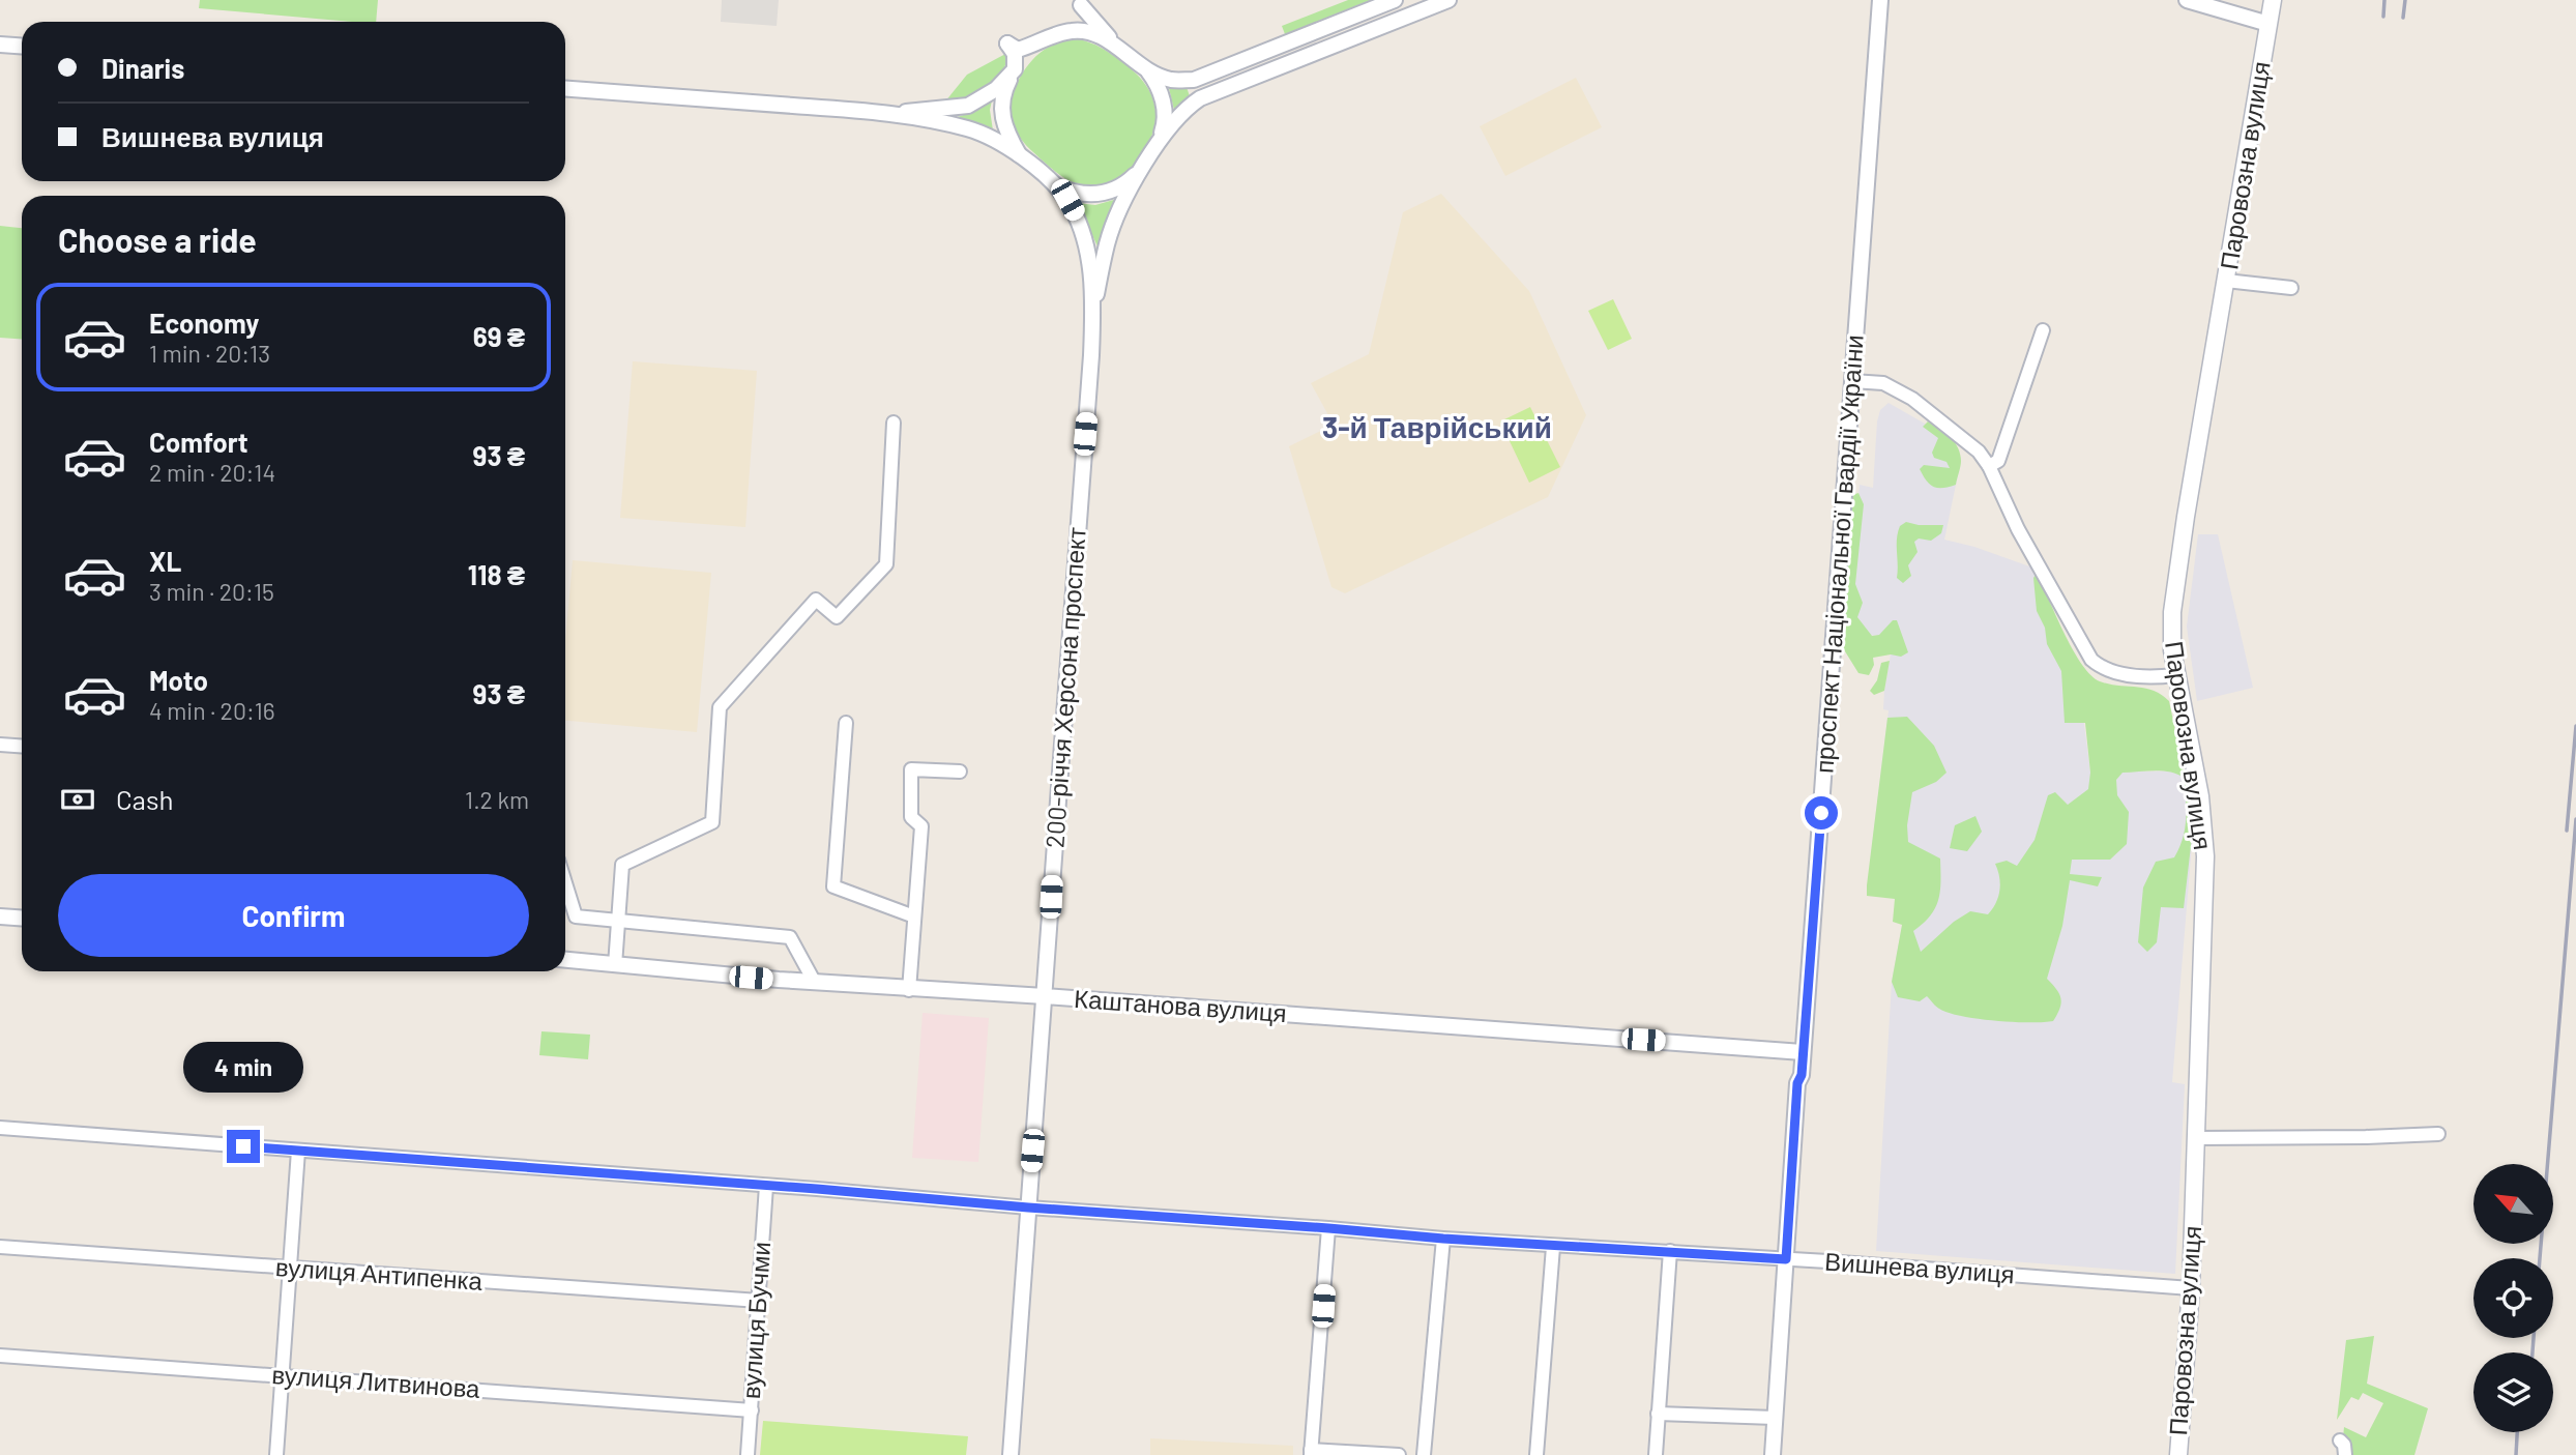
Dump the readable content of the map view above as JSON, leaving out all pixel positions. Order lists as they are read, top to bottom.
{
  "streets": {
    "main road": ["Паровозна вулиця"],
    "street": [
      "проспект Національної Гвардії України",
      "200-річчя Херсона проспект",
      "Каштанова вулиця",
      "Вишнева вулиця",
      "вулиця Антипенка",
      "вулиця Бучми",
      "вулиця Литвинова"
    ]
  },
  "crossings": [
    ["Паровозна вулиця", "Вишнева вулиця"],
    ["проспект Національної Гвардії України", "Каштанова вулиця"],
    ["проспект Національної Гвардії України", "Вишнева вулиця"],
    ["200-річчя Херсона проспект", "Каштанова вулиця"],
    ["200-річчя Херсона проспект", "Вишнева вулиця"],
    ["Вишнева вулиця", "вулиця Бучми"],
    ["вулиця Антипенка", "вулиця Бучми"],
    ["вулиця Бучми", "вулиця Литвинова"]
  ],
  "districts": ["3-й Таврійський"],
  "north": "top left",
  "page": {
    "banner": ["Dinaris", "Вишнева вулиця"],
    "heading": "Choose a ride",
    "list": [
      {
        "name": "Economy",
        "note": "1 min · 20:13",
        "value": "69 ₴"
      },
      {
        "name": "Comfort",
        "note": "2 min · 20:14",
        "value": "93 ₴"
      },
      {
        "name": "XL",
        "note": "3 min · 20:15",
        "value": "118 ₴"
      },
      {
        "name": "Moto",
        "note": "4 min · 20:16",
        "value": "93 ₴"
      }
    ],
    "pay": ["Cash", "1.2 km"],
    "buttons": "Confirm",
    "bubble": "4 min"
  }
}
